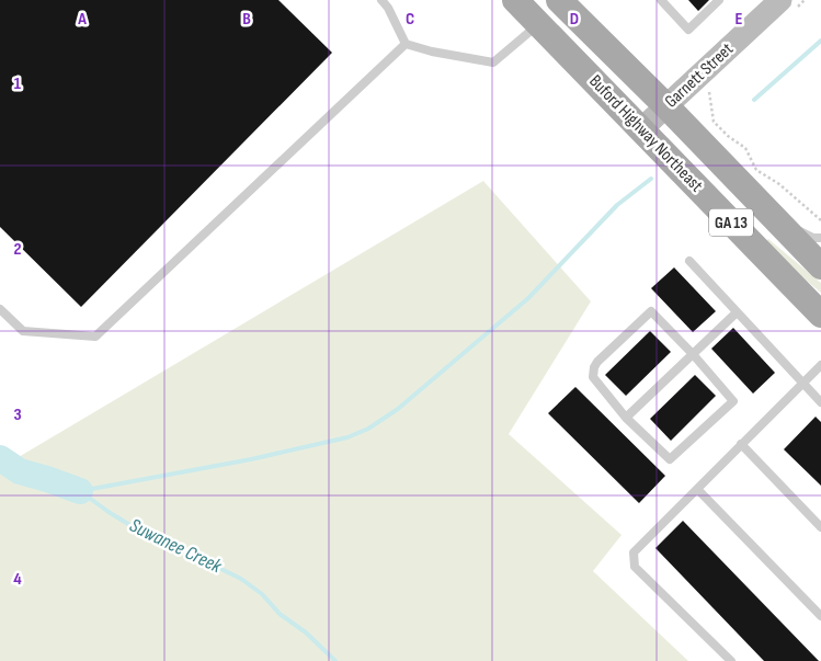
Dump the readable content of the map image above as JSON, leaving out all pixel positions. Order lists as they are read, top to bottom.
{
  "streets": {
    "main road": ["Buford Highway Northeast", "GA 13"],
    "street": ["Garnett Street"]
  },
  "crossings": [
    ["Garnett Street", "Buford Highway Northeast"]
  ],
  "water": ["Suwanee Creek"],
  "grid": {
    "columns": [
      "A",
      "B",
      "C",
      "D",
      "E"
    ],
    "rows": [
      "1",
      "2",
      "3",
      "4"
    ]
  }
}
